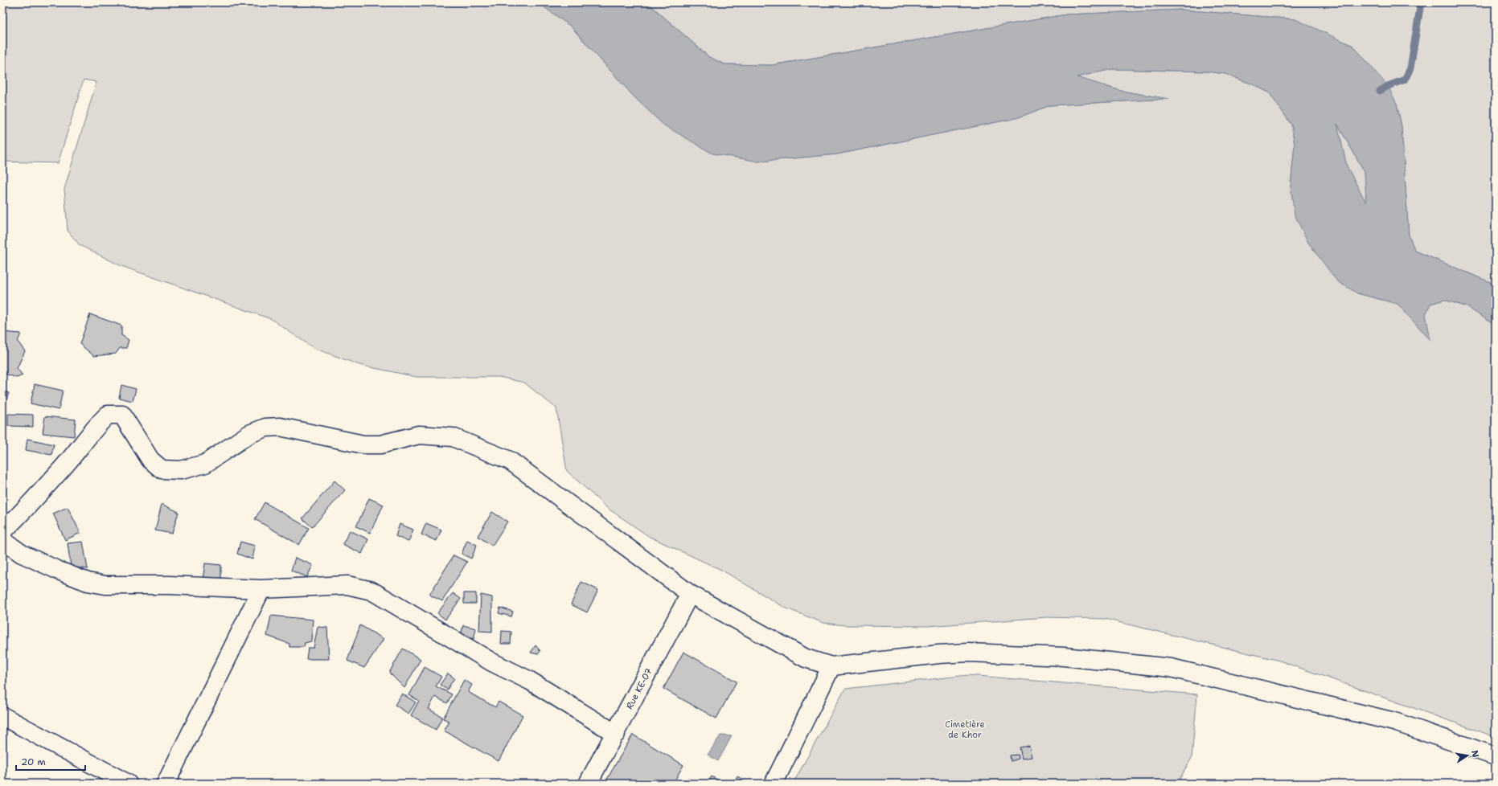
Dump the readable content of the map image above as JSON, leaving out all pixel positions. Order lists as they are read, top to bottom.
{
  "streets": {
    "main road": ["Rue KE-07"]
  },
  "parks": ["Cimetière de Khor"],
  "scale_bar": "20 m",
  "north": "right"
}
